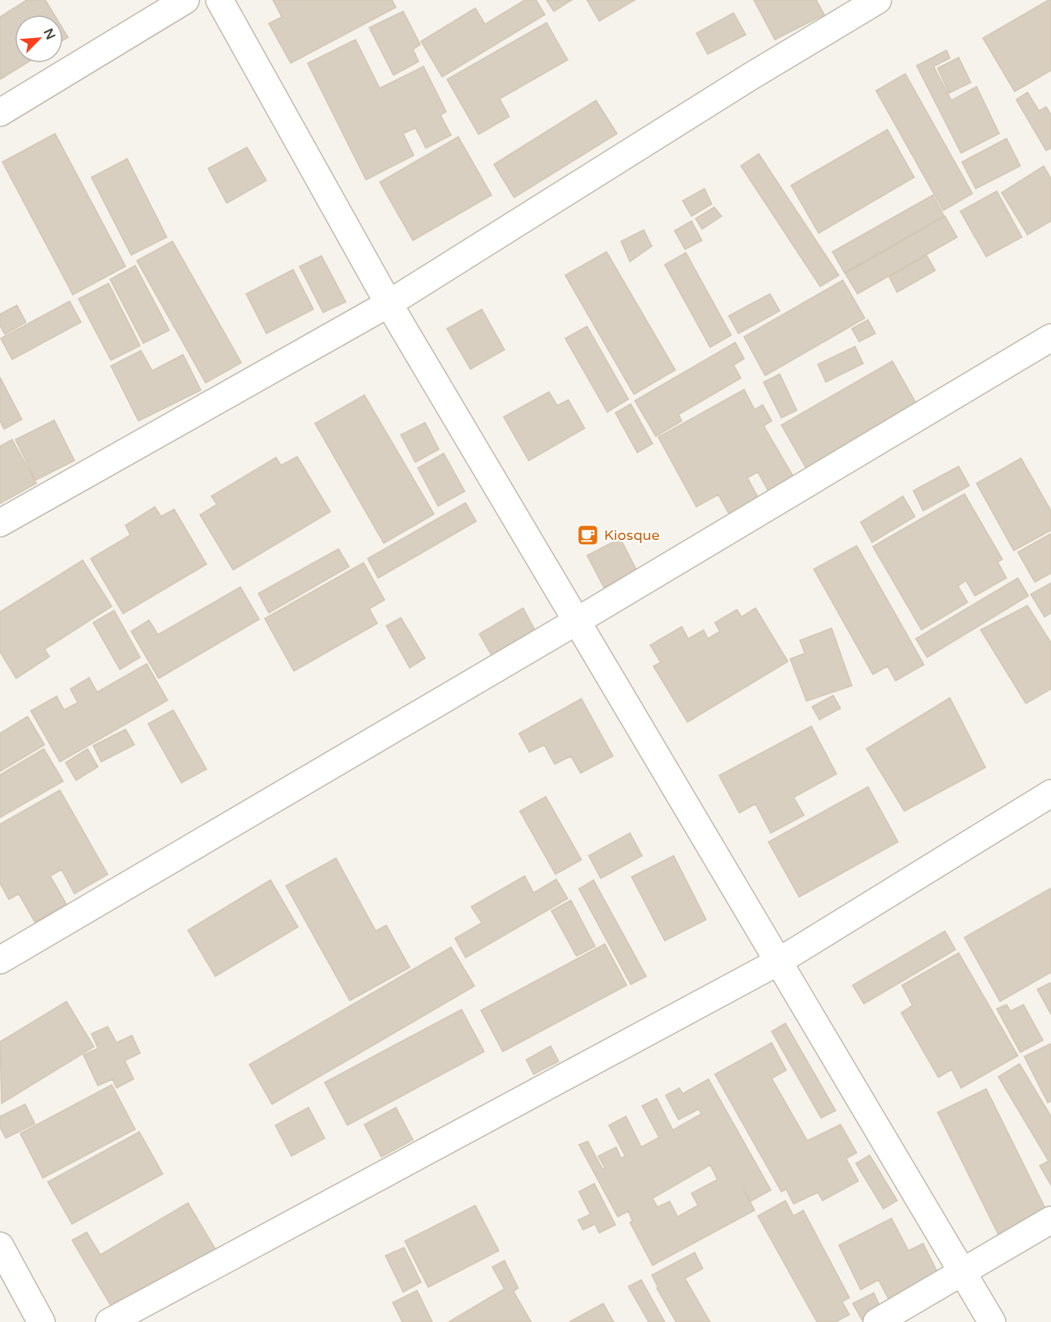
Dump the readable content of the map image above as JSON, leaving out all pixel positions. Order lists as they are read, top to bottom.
{
  "places": {
    "cafe": ["Kiosque"]
  },
  "north": "top right"
}
